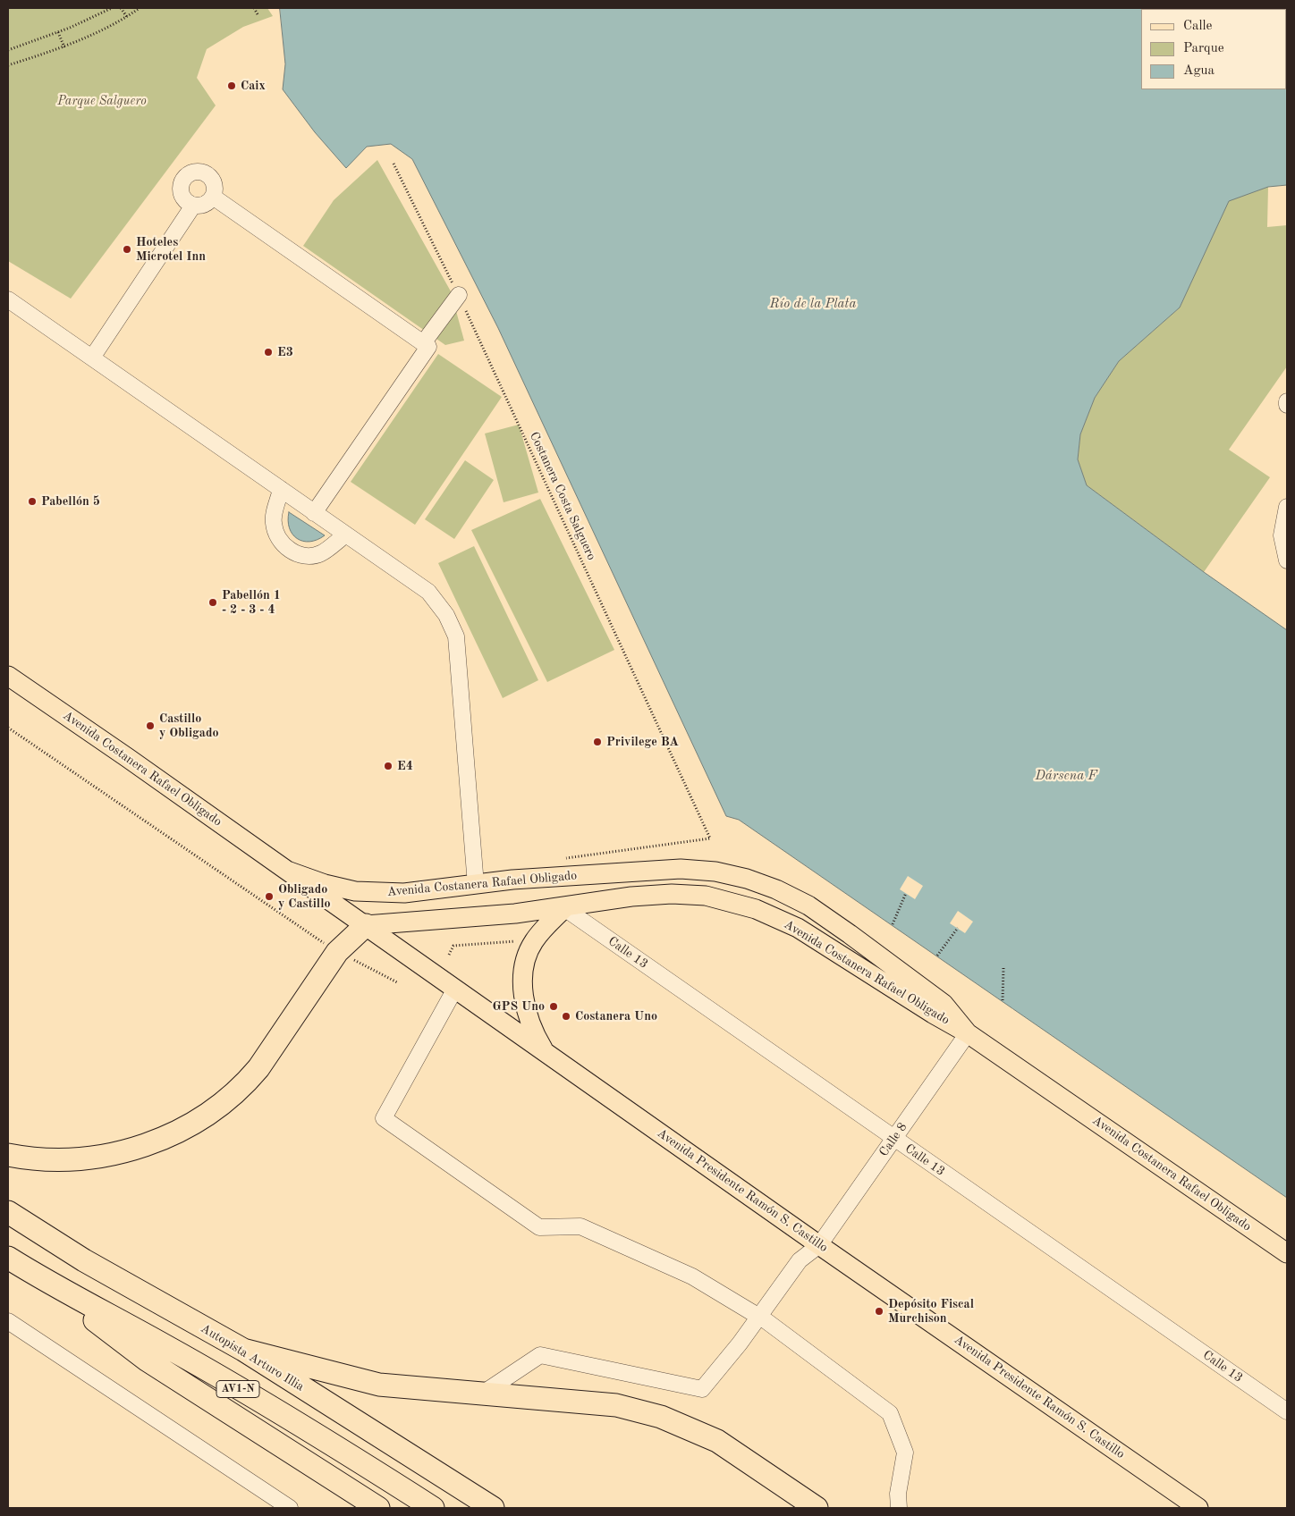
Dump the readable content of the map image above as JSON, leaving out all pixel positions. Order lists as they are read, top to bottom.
{
  "streets": {
    "highway": ["Autopista Arturo Illia", "AV1-N"],
    "main road": ["Avenida Costanera Rafael Obligado", "Avenida Presidente Ramón S. Castillo"],
    "street": ["Calle 13", "Calle 8"],
    "path": ["Costanera Costa Salguero"]
  },
  "crossings": [
    ["Avenida Costanera Rafael Obligado", "Calle 13"],
    ["Avenida Costanera Rafael Obligado", "Calle 8"],
    ["Avenida Costanera Rafael Obligado", "Avenida Presidente Ramón S. Castillo"],
    ["Calle 13", "Calle 8"],
    ["Calle 8", "Avenida Presidente Ramón S. Castillo"]
  ],
  "water": ["Río de la Plata", "Dársena F"],
  "parks": ["Parque Salguero"],
  "places": [
    "Caix",
    "Hoteles Microtel Inn",
    "E3",
    "Pabellón 5",
    "Pabellón 1 - 2 - 3 - 4",
    "Castillo y Obligado",
    "Privilege BA",
    "E4",
    "Obligado y Castillo",
    "GPS Uno",
    "Costanera Uno",
    "Depósito Fiscal Murchison"
  ],
  "legend": ["Calle", "Parque", "Agua"]
}
